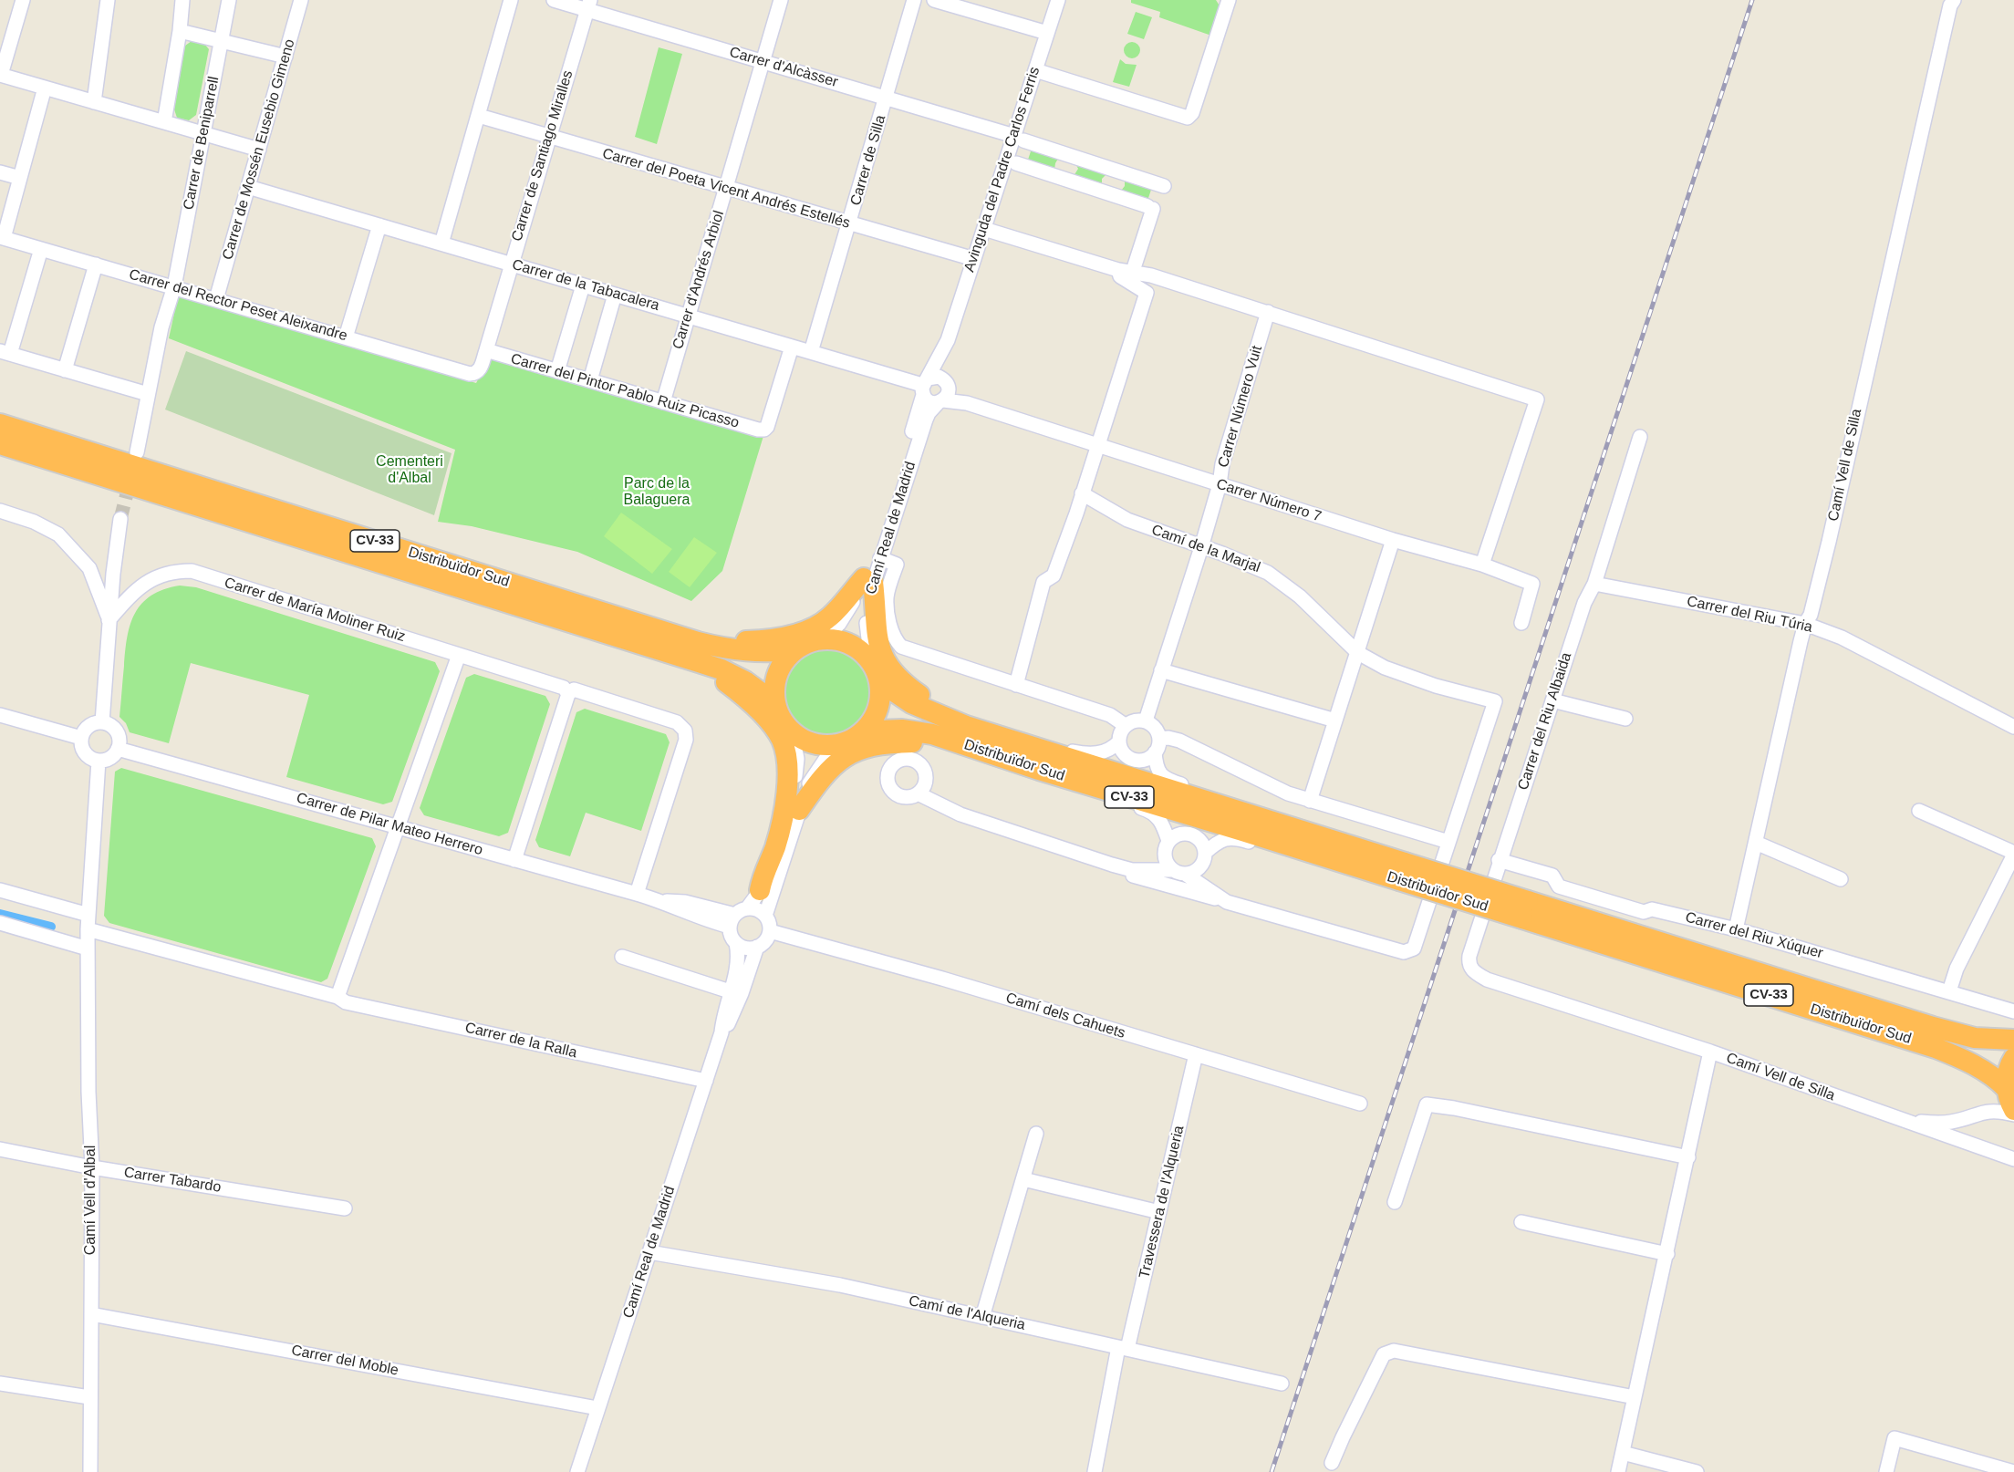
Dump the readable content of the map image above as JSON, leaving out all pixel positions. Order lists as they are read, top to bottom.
{
  "streets": {
    "highway": ["CV-33", "Distribuïdor Sud"],
    "street": [
      "Carrer d'Alcàsser",
      "Carrer de Beniparrell",
      "Carrer de Mossén Eusebio Gimeno",
      "Carrer de Santiago Miralles",
      "Carrer de Silla",
      "Avinguda del Padre Carlos Ferris",
      "Carrer del Poeta Vicent Andrés Estellés",
      "Carrer d'Andrés Arbiol",
      "Carrer de la Tabacalera",
      "Carrer del Rector Peset Aleixandre",
      "Carrer del Pintor Pablo Ruiz Picasso",
      "Carrer Número Vuit",
      "Camí Vell de Silla",
      "Carrer Número 7",
      "Camí Real de Madrid",
      "Camí de la Marjal",
      "Carrer de María Moliner Ruiz",
      "Carrer del Riu Túria",
      "Carrer del Riu Albaida",
      "Carrer de Pilar Mateo Herrero",
      "Carrer del Riu Xúquer",
      "Camí dels Cahuets",
      "Carrer de la Ralla",
      "Carrer Tabardo",
      "Camí Vell d'Albal",
      "Travessera de l'Alqueria",
      "Camí de l'Alqueria",
      "Carrer del Moble"
    ]
  },
  "crossings": [
    ["Carrer d'Alcàsser", "Carrer de Santiago Miralles"],
    ["Carrer d'Alcàsser", "Carrer de Silla"],
    ["Carrer d'Alcàsser", "Avinguda del Padre Carlos Ferris"],
    ["Carrer d'Alcàsser", "Carrer d'Andrés Arbiol"],
    ["Carrer de Beniparrell", "Carrer del Rector Peset Aleixandre"],
    ["Carrer de Mossén Eusebio Gimeno", "Carrer de la Tabacalera"],
    ["Carrer de Mossén Eusebio Gimeno", "Carrer del Rector Peset Aleixandre"],
    ["Carrer de Santiago Miralles", "Carrer del Poeta Vicent Andrés Estellés"],
    ["Carrer de Santiago Miralles", "Carrer de la Tabacalera"],
    ["Carrer de Santiago Miralles", "Carrer del Rector Peset Aleixandre"],
    ["Carrer de Santiago Miralles", "Carrer del Pintor Pablo Ruiz Picasso"],
    ["Carrer de Silla", "Carrer del Poeta Vicent Andrés Estellés"],
    ["Carrer de Silla", "Carrer de la Tabacalera"],
    ["Avinguda del Padre Carlos Ferris", "Carrer del Poeta Vicent Andrés Estellés"],
    ["Avinguda del Padre Carlos Ferris", "Carrer de la Tabacalera"],
    ["Avinguda del Padre Carlos Ferris", "Carrer Número 7"],
    ["Avinguda del Padre Carlos Ferris", "Camí Real de Madrid"],
    ["Carrer del Poeta Vicent Andrés Estellés", "Carrer d'Andrés Arbiol"],
    ["Carrer d'Andrés Arbiol", "Carrer de la Tabacalera"],
    ["Carrer d'Andrés Arbiol", "Carrer del Pintor Pablo Ruiz Picasso"],
    ["Carrer de la Tabacalera", "Carrer del Pintor Pablo Ruiz Picasso"],
    ["Carrer de la Tabacalera", "Carrer Número 7"],
    ["Carrer de la Tabacalera", "Camí Real de Madrid"],
    ["Carrer Número Vuit", "Carrer Número 7"],
    ["Carrer Número Vuit", "Camí de la Marjal"],
    ["Camí Vell de Silla", "Carrer del Riu Túria"],
    ["Camí Vell de Silla", "Carrer del Riu Albaida"],
    ["Camí Vell de Silla", "Carrer del Riu Xúquer"],
    ["Carrer Número 7", "Camí Real de Madrid"],
    ["Camí Real de Madrid", "CV-33"],
    ["Camí Real de Madrid", "Distribuïdor Sud"],
    ["Camí Real de Madrid", "Carrer de Pilar Mateo Herrero"],
    ["Camí Real de Madrid", "Camí dels Cahuets"],
    ["Camí Real de Madrid", "Carrer de la Ralla"],
    ["Camí Real de Madrid", "Camí de l'Alqueria"],
    ["Camí Real de Madrid", "Carrer del Moble"],
    ["CV-33", "Distribuïdor Sud"],
    ["Carrer de María Moliner Ruiz", "Carrer de Pilar Mateo Herrero"],
    ["Carrer del Riu Túria", "Carrer del Riu Albaida"],
    ["Carrer del Riu Albaida", "Carrer del Riu Xúquer"],
    ["Carrer de Pilar Mateo Herrero", "Camí dels Cahuets"],
    ["Carrer de Pilar Mateo Herrero", "Camí Vell d'Albal"],
    ["Camí dels Cahuets", "Travessera de l'Alqueria"],
    ["Carrer de la Ralla", "Camí Vell d'Albal"],
    ["Carrer Tabardo", "Camí Vell d'Albal"],
    ["Camí Vell d'Albal", "Carrer del Moble"],
    ["Travessera de l'Alqueria", "Camí de l'Alqueria"]
  ],
  "parks": ["Cementeri d'Albal", "Parc de la Balaguera"]
}
